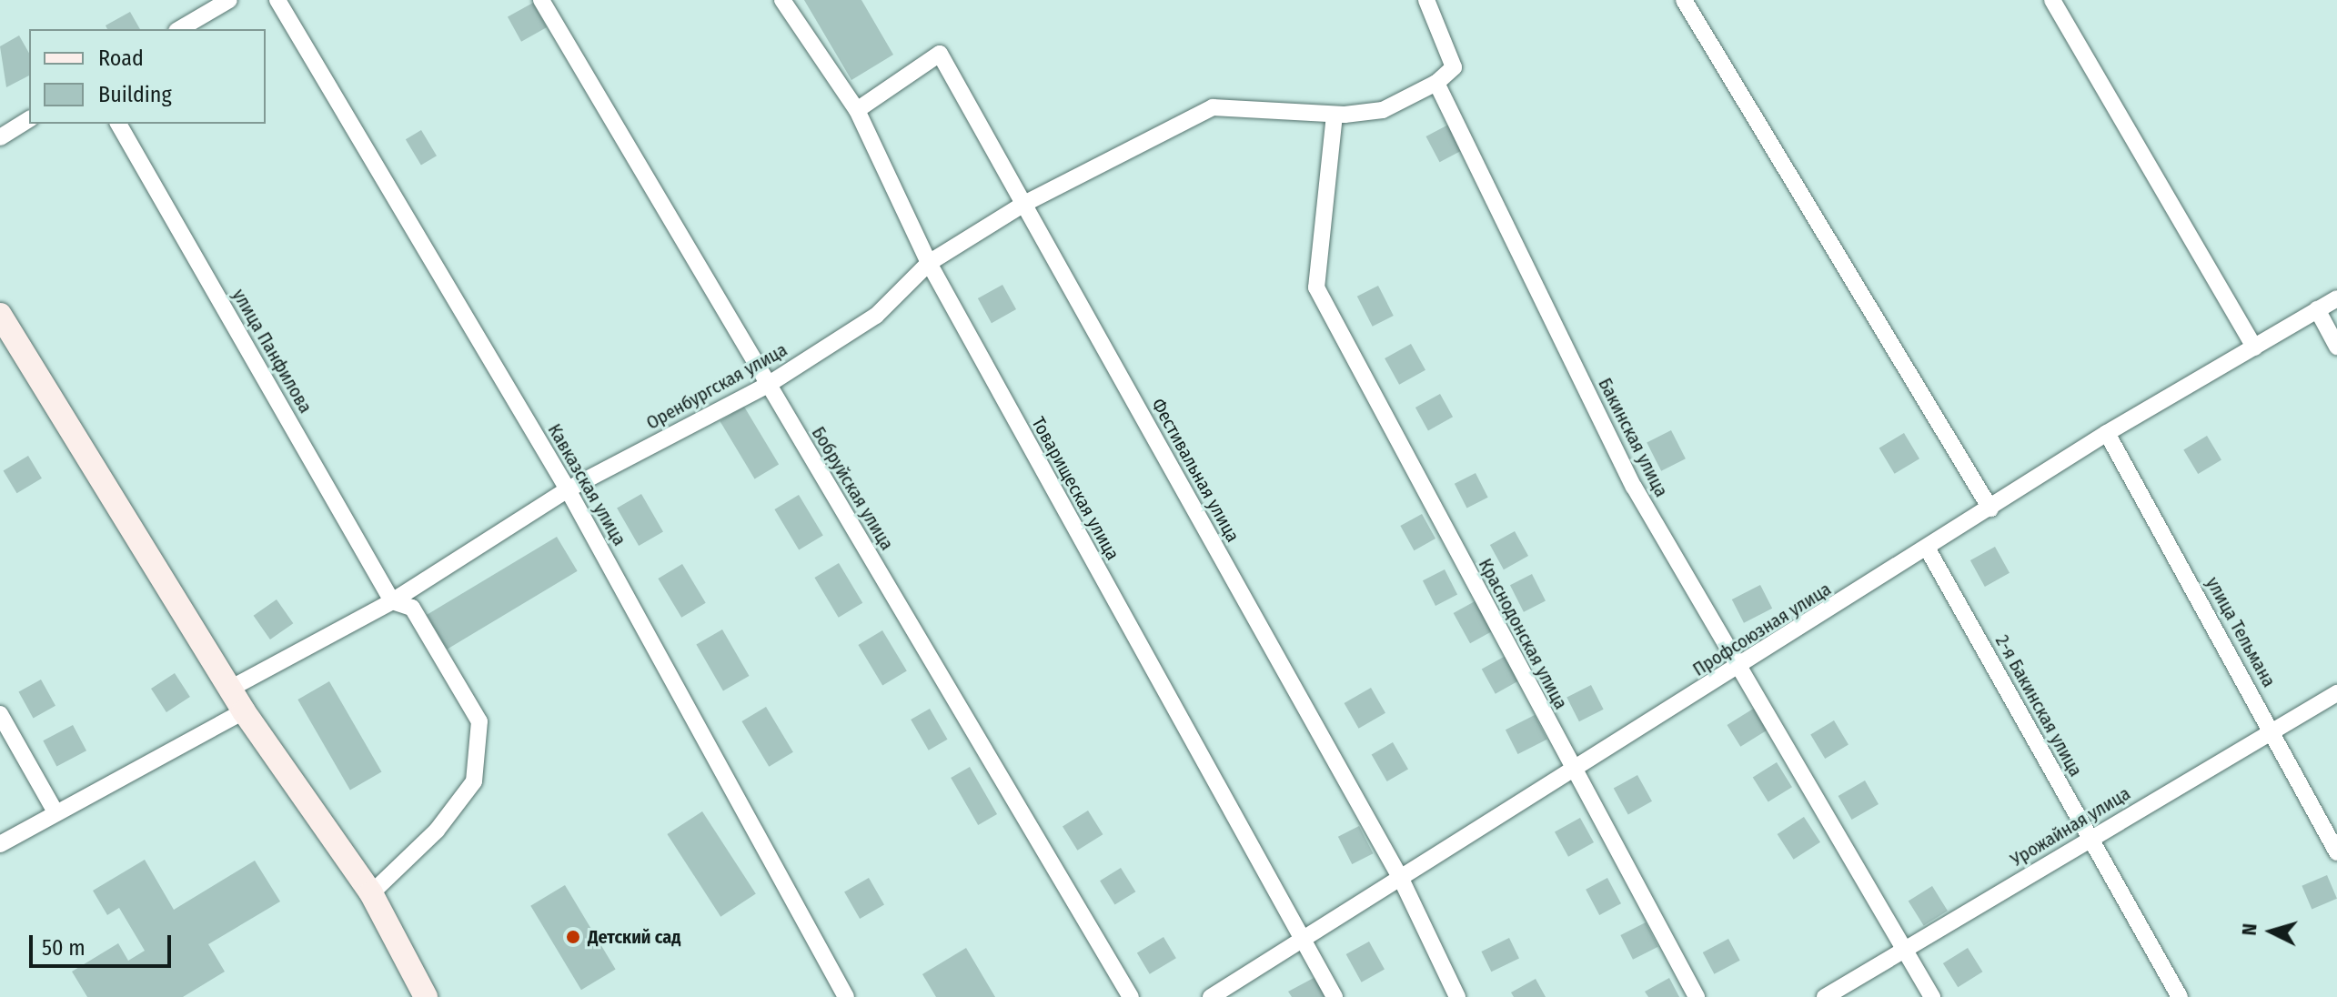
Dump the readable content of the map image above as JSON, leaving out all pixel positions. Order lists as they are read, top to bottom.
{
  "streets": {
    "street": [
      "улица Панфилова",
      "Оренбургская улица",
      "Бакинская улица",
      "Фестивальная улица",
      "Кавказская улица",
      "Бобруйская улица",
      "Товарищеская улица",
      "Профсоюзная улица",
      "улица Тельмана",
      "Краснодонская улица",
      "2-я Бакинская улица",
      "Урожайная улица"
    ]
  },
  "crossings": [
    ["улица Панфилова", "Оренбургская улица"],
    ["Оренбургская улица", "Фестивальная улица"],
    ["Оренбургская улица", "Кавказская улица"],
    ["Оренбургская улица", "Бобруйская улица"],
    ["Оренбургская улица", "Товарищеская улица"],
    ["Оренбургская улица", "Краснодонская улица"],
    ["Бакинская улица", "Профсоюзная улица"],
    ["Бакинская улица", "Урожайная улица"],
    ["Фестивальная улица", "Товарищеская улица"],
    ["Фестивальная улица", "Профсоюзная улица"],
    ["Товарищеская улица", "Профсоюзная улица"],
    ["Профсоюзная улица", "улица Тельмана"],
    ["Профсоюзная улица", "Краснодонская улица"],
    ["Профсоюзная улица", "2-я Бакинская улица"],
    ["улица Тельмана", "Урожайная улица"],
    ["2-я Бакинская улица", "Урожайная улица"]
  ],
  "places": ["Детский сад"],
  "legend": ["Road", "Building"],
  "scale_bar": "50 m",
  "north": "left"
}
